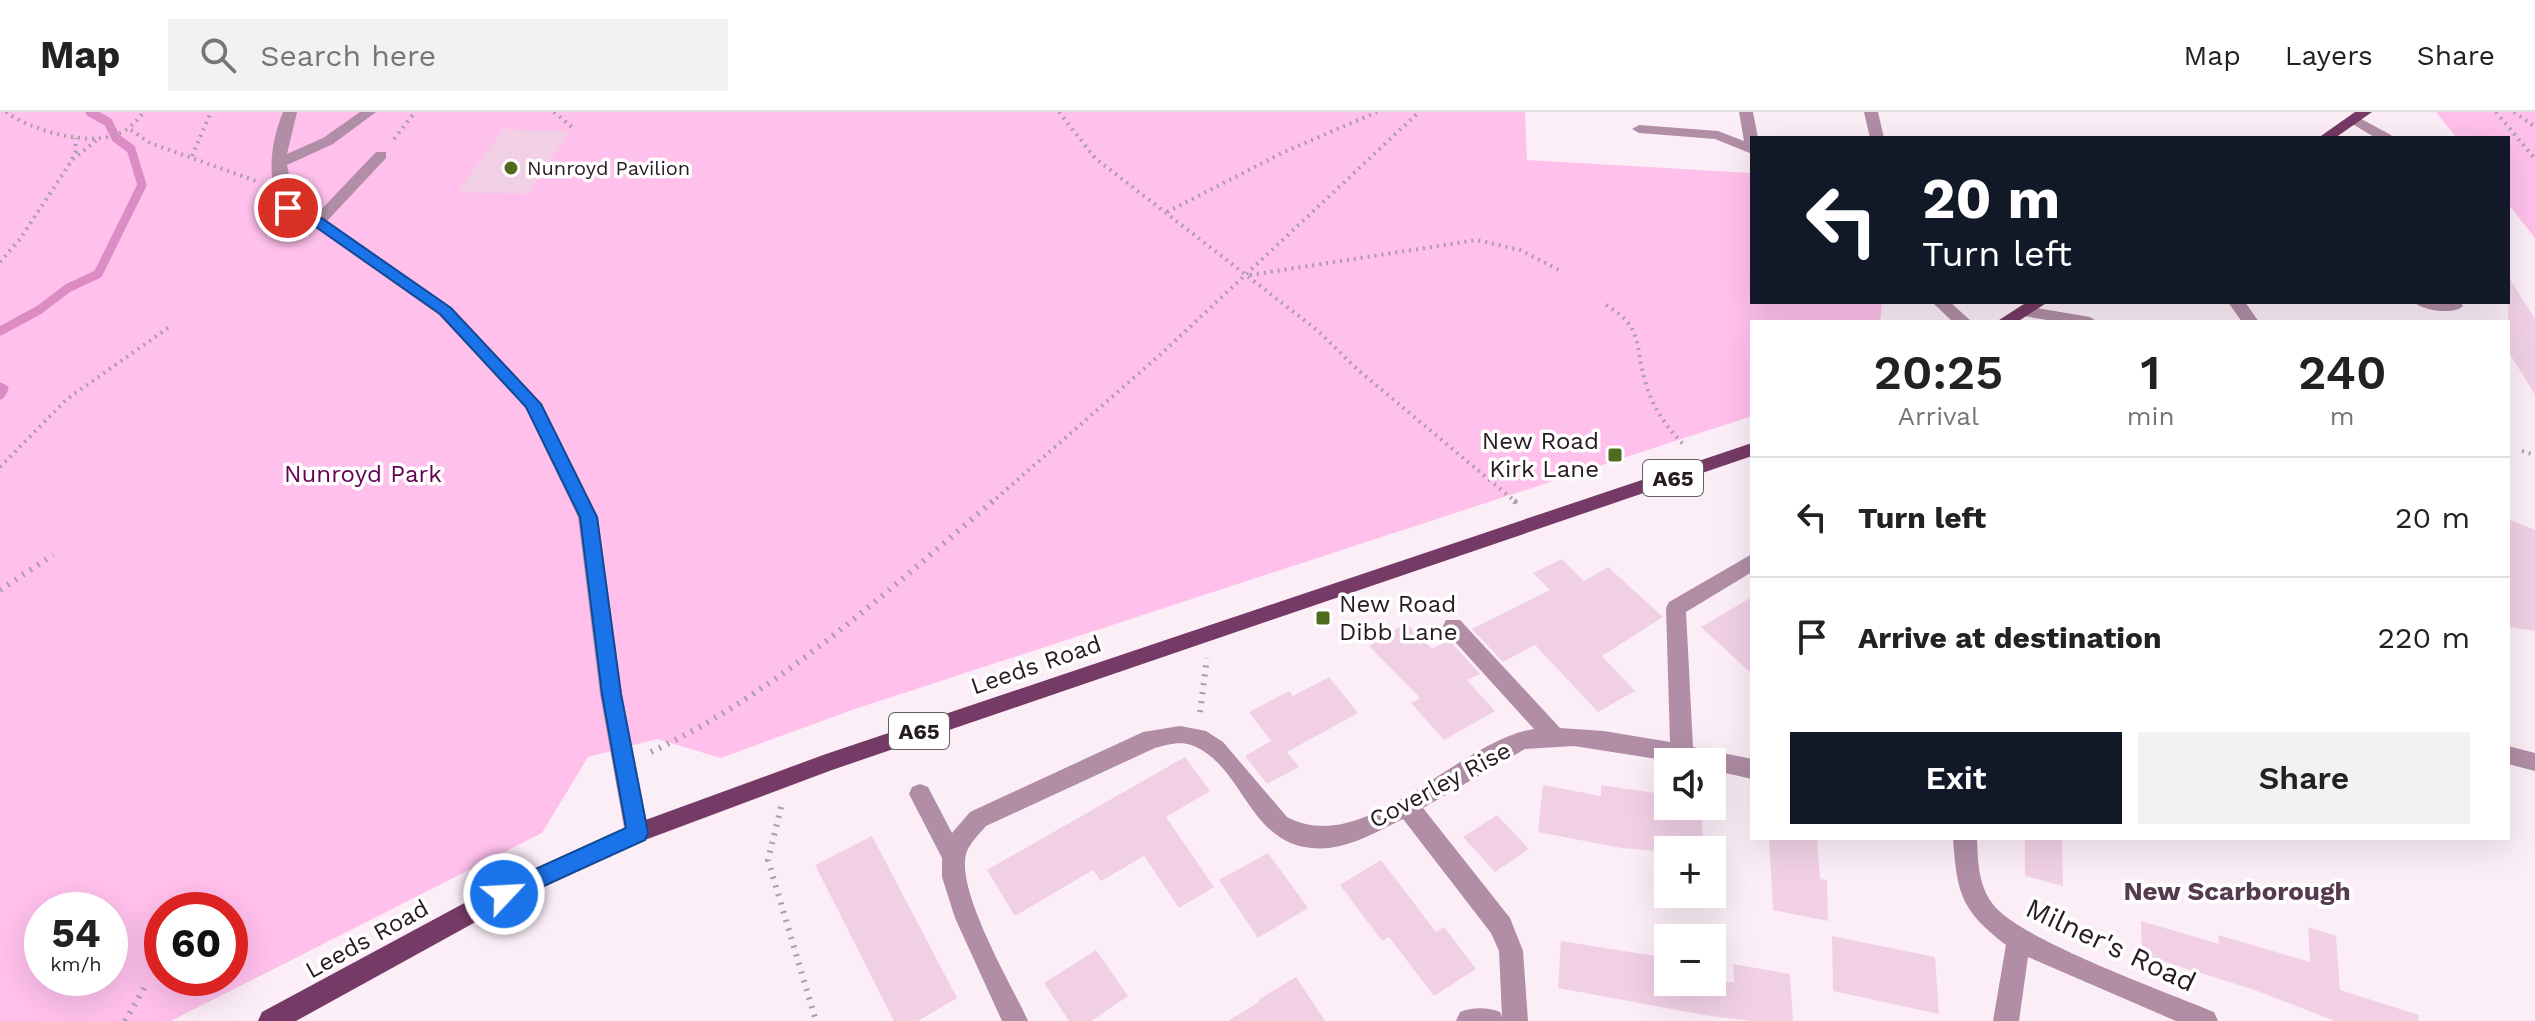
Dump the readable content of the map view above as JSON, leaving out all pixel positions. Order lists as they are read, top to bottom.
{
  "streets": {
    "main road": ["A65", "Leeds Road"],
    "street": ["Coverley Rise", "Milner's Road"]
  },
  "districts": ["New Scarborough"],
  "parks": ["Nunroyd Park"],
  "places": {
    "other": ["Nunroyd Pavilion"],
    "transit": ["New Road Kirk Lane", "New Road Dibb Lane"]
  },
  "page": {
    "header": "Map",
    "search": "Search here",
    "nav": ["Map", "Layers", "Share"],
    "turn": ["20 m", "Turn left"],
    "eta": [
      "20:25",
      "Arrival",
      "1",
      "min",
      "240",
      "m"
    ],
    "list": [
      {
        "name": "Turn left",
        "value": "20 m"
      },
      {
        "name": "Arrive at destination",
        "value": "220 m"
      }
    ],
    "buttons": ["Exit", "Share"],
    "map_buttons": ["+", "−"],
    "speed": "54 km/h",
    "limit": "60"
  }
}
